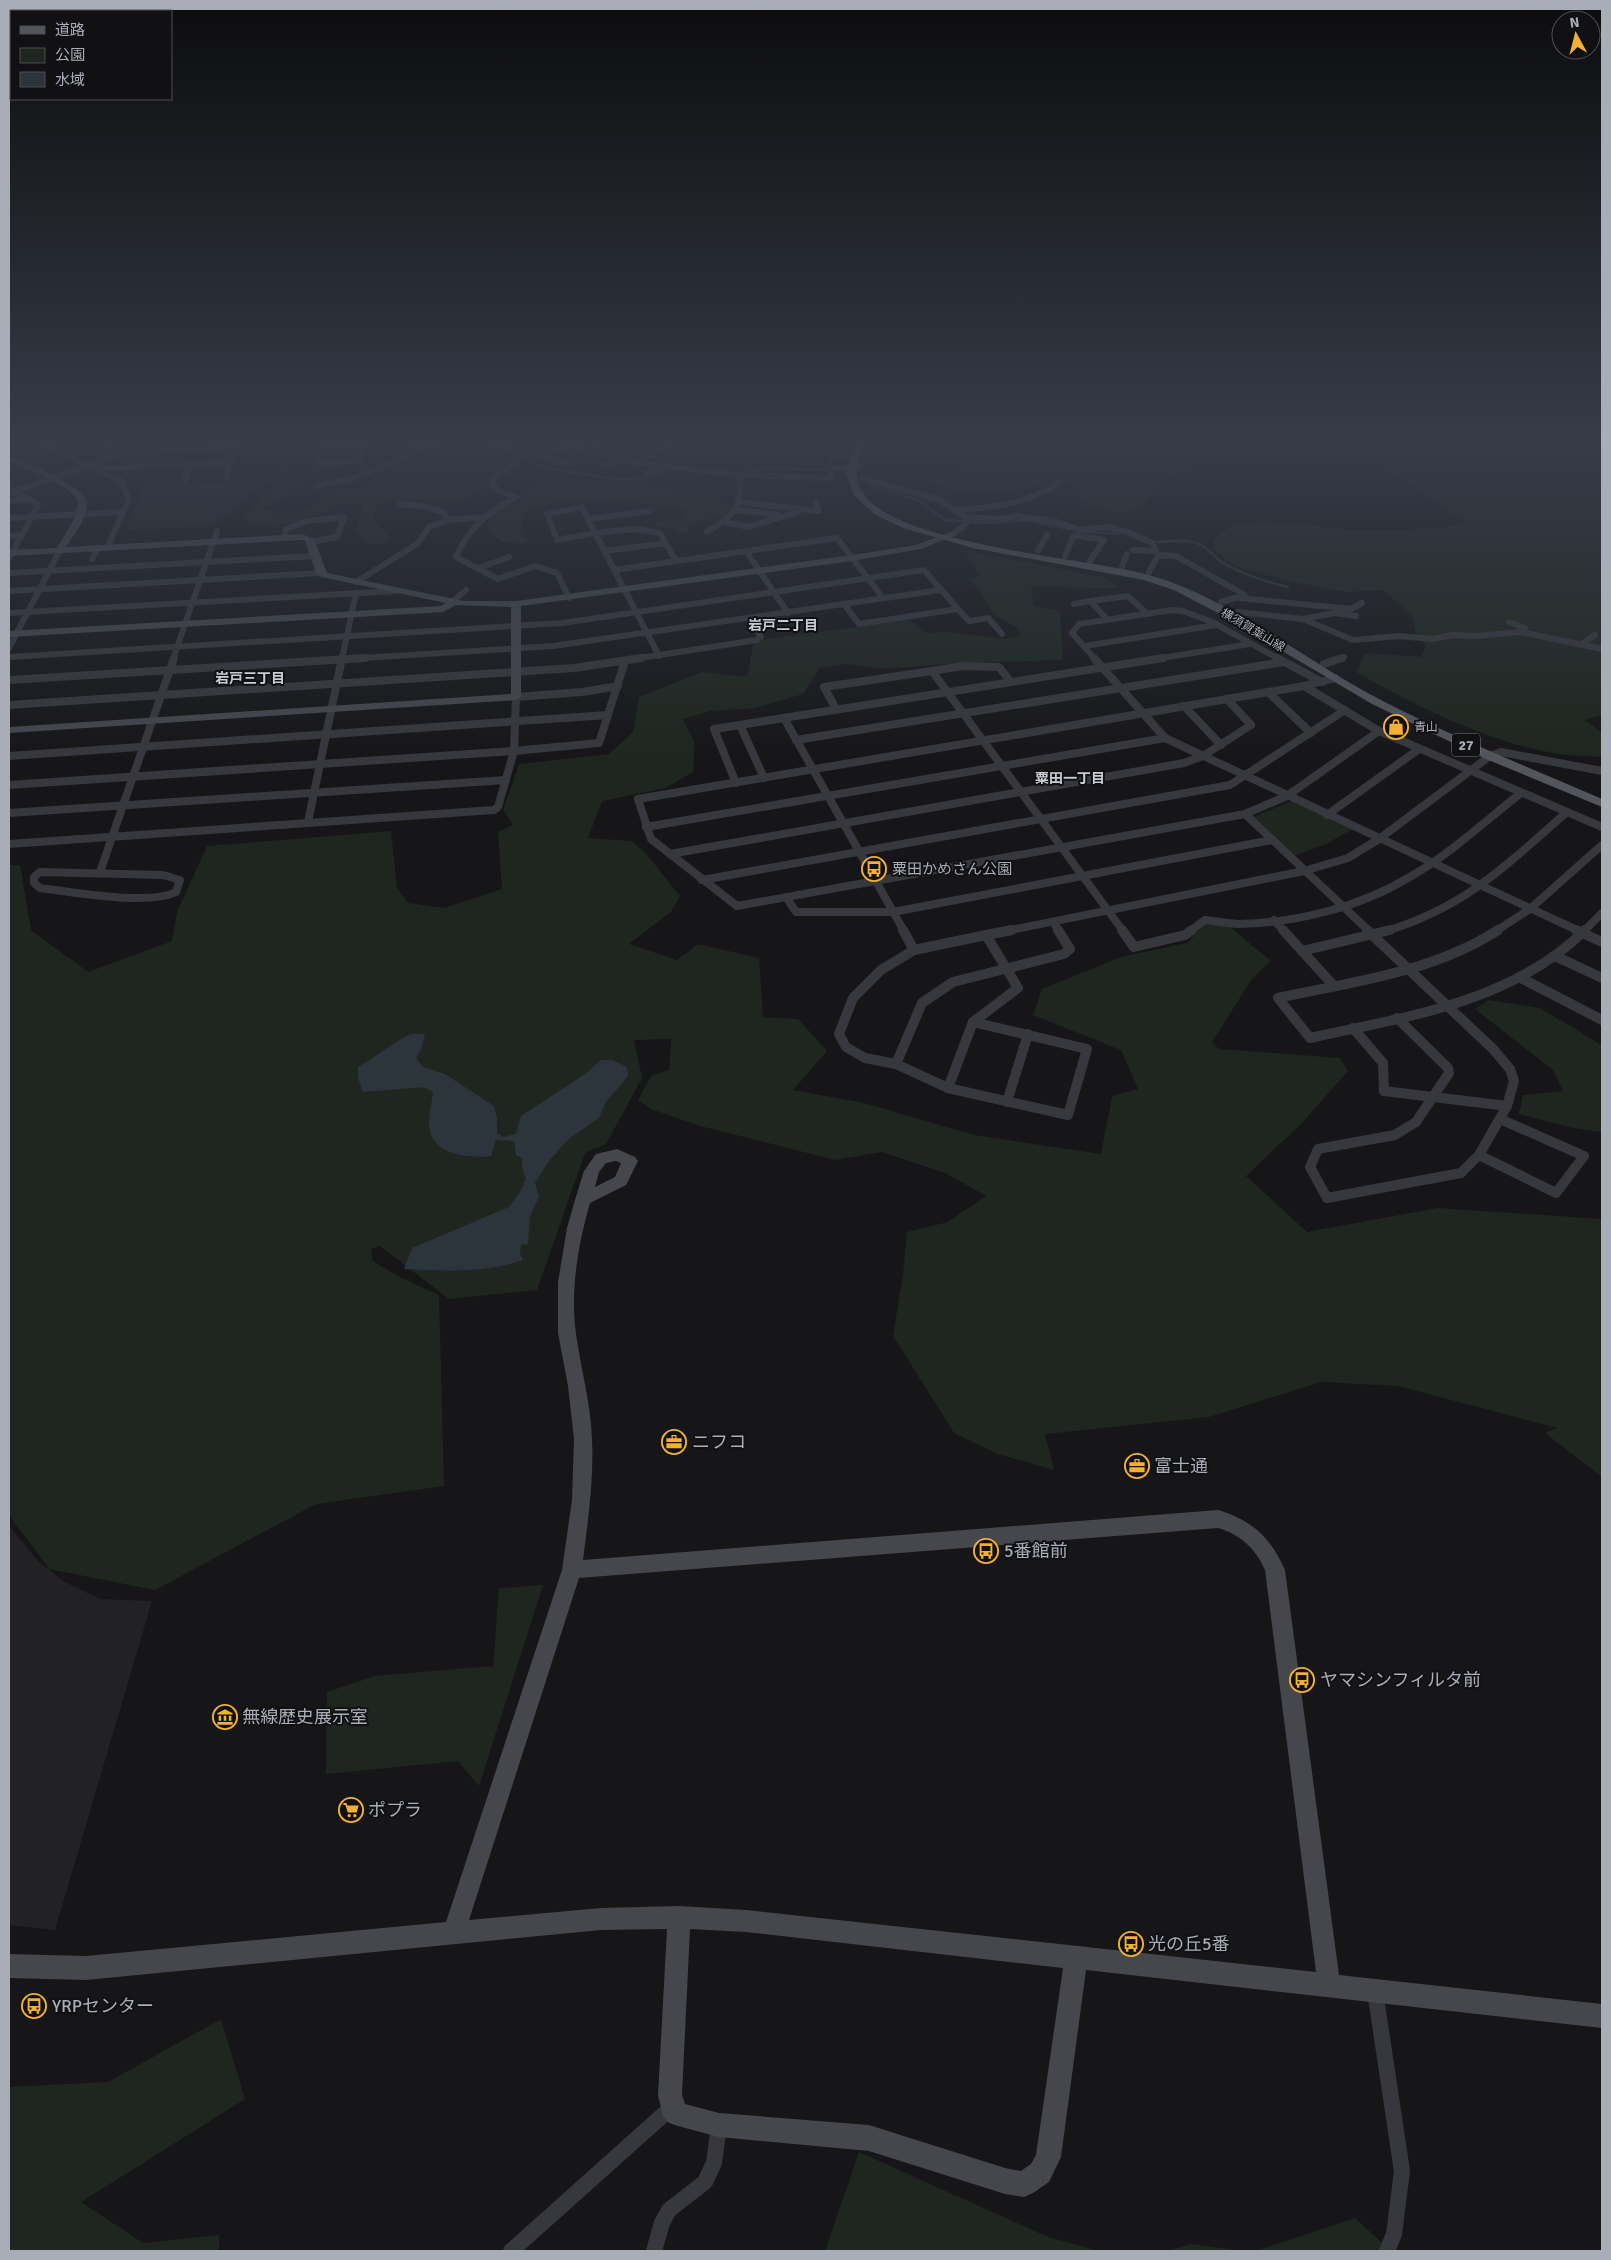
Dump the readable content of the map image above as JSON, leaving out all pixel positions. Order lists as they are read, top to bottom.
{
  "streets": {
    "main road": ["横須賀葉山線", "27"]
  },
  "districts": ["岩戸二丁目", "岩戸三丁目", "粟田一丁目"],
  "places": {
    "shop": ["青山"],
    "bus stop": [
      "粟田かめさん公園",
      "5番館前",
      "ヤマシンフィルタ前",
      "光の丘5番",
      "YRPセンター"
    ],
    "office": ["ニフコ", "富士通"],
    "museum": ["無線歴史展示室"],
    "supermarket": ["ポプラ"]
  },
  "legend": ["道路", "公園", "水域"],
  "north": "top"
}
